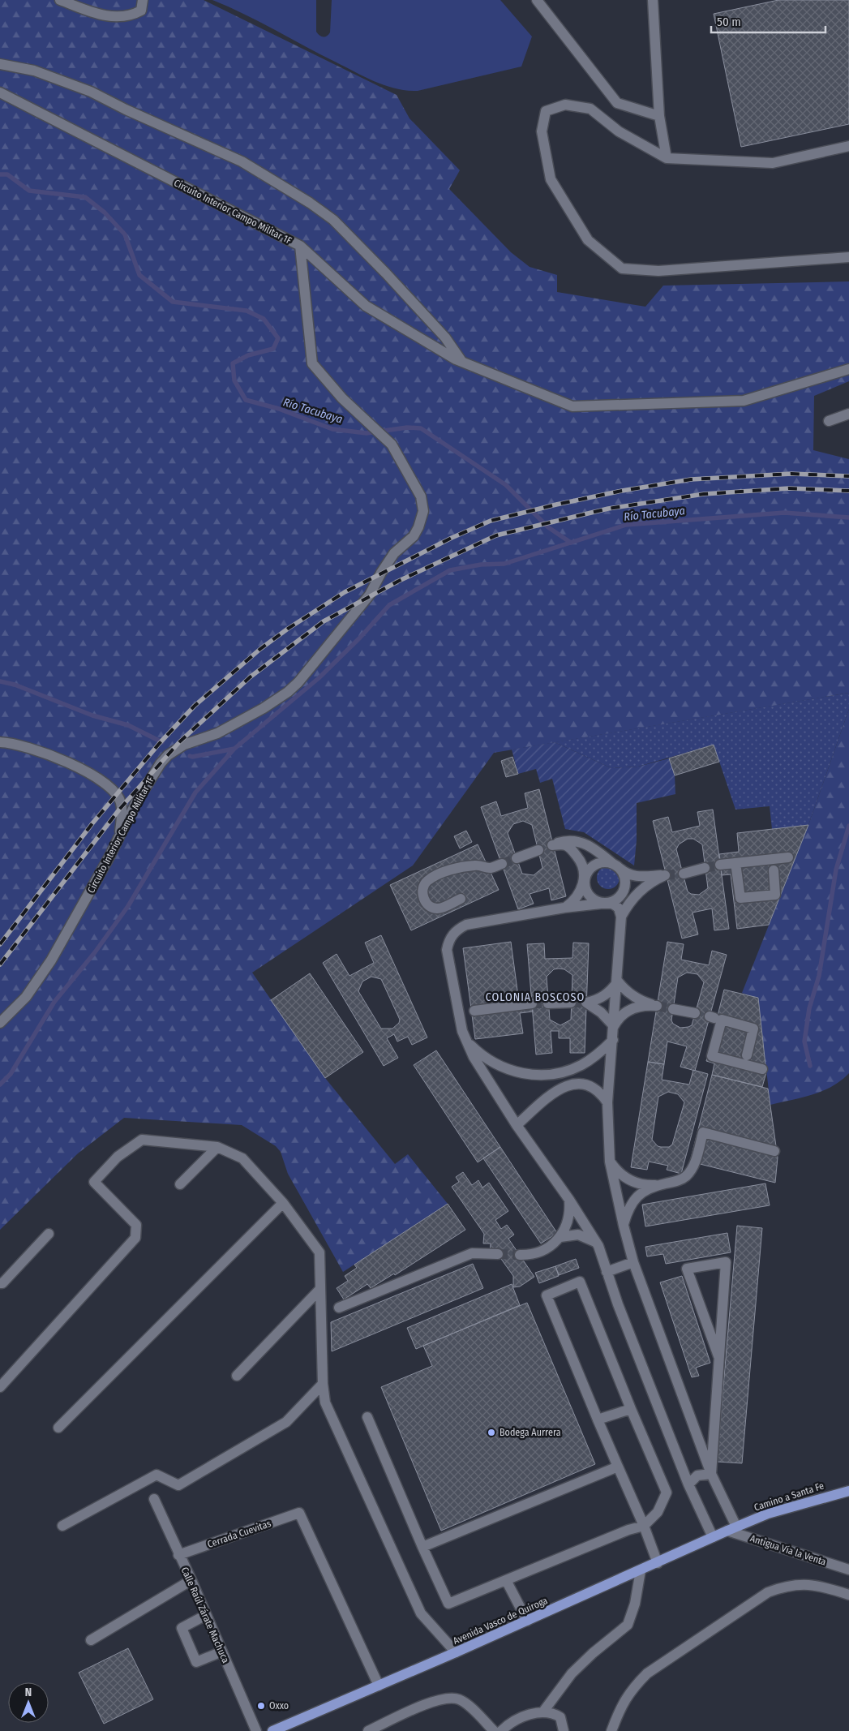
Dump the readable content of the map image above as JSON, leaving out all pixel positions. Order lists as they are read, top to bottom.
{
  "streets": {
    "main road": ["Camino a Santa Fe", "Avenida Vasco de Quiroga"],
    "street": [
      "Circuito Interior Campo Militar 1F",
      "Cerrada Cuevitas",
      "Antigua Vía la Venta",
      "Calle Raúl Zárate Machuca"
    ]
  },
  "crossings": [
    ["Camino a Santa Fe", "Antigua Vía la Venta"],
    ["Camino a Santa Fe", "Avenida Vasco de Quiroga"],
    ["Cerrada Cuevitas", "Calle Raúl Zárate Machuca"],
    ["Cerrada Cuevitas", "Avenida Vasco de Quiroga"],
    ["Antigua Vía la Venta", "Avenida Vasco de Quiroga"]
  ],
  "districts": ["COLONIA BOSCOSO"],
  "water": ["Río Tacubaya"],
  "places": ["Bodega Aurrera", "Oxxo"],
  "scale_bar": "50 m",
  "north": "top"
}
